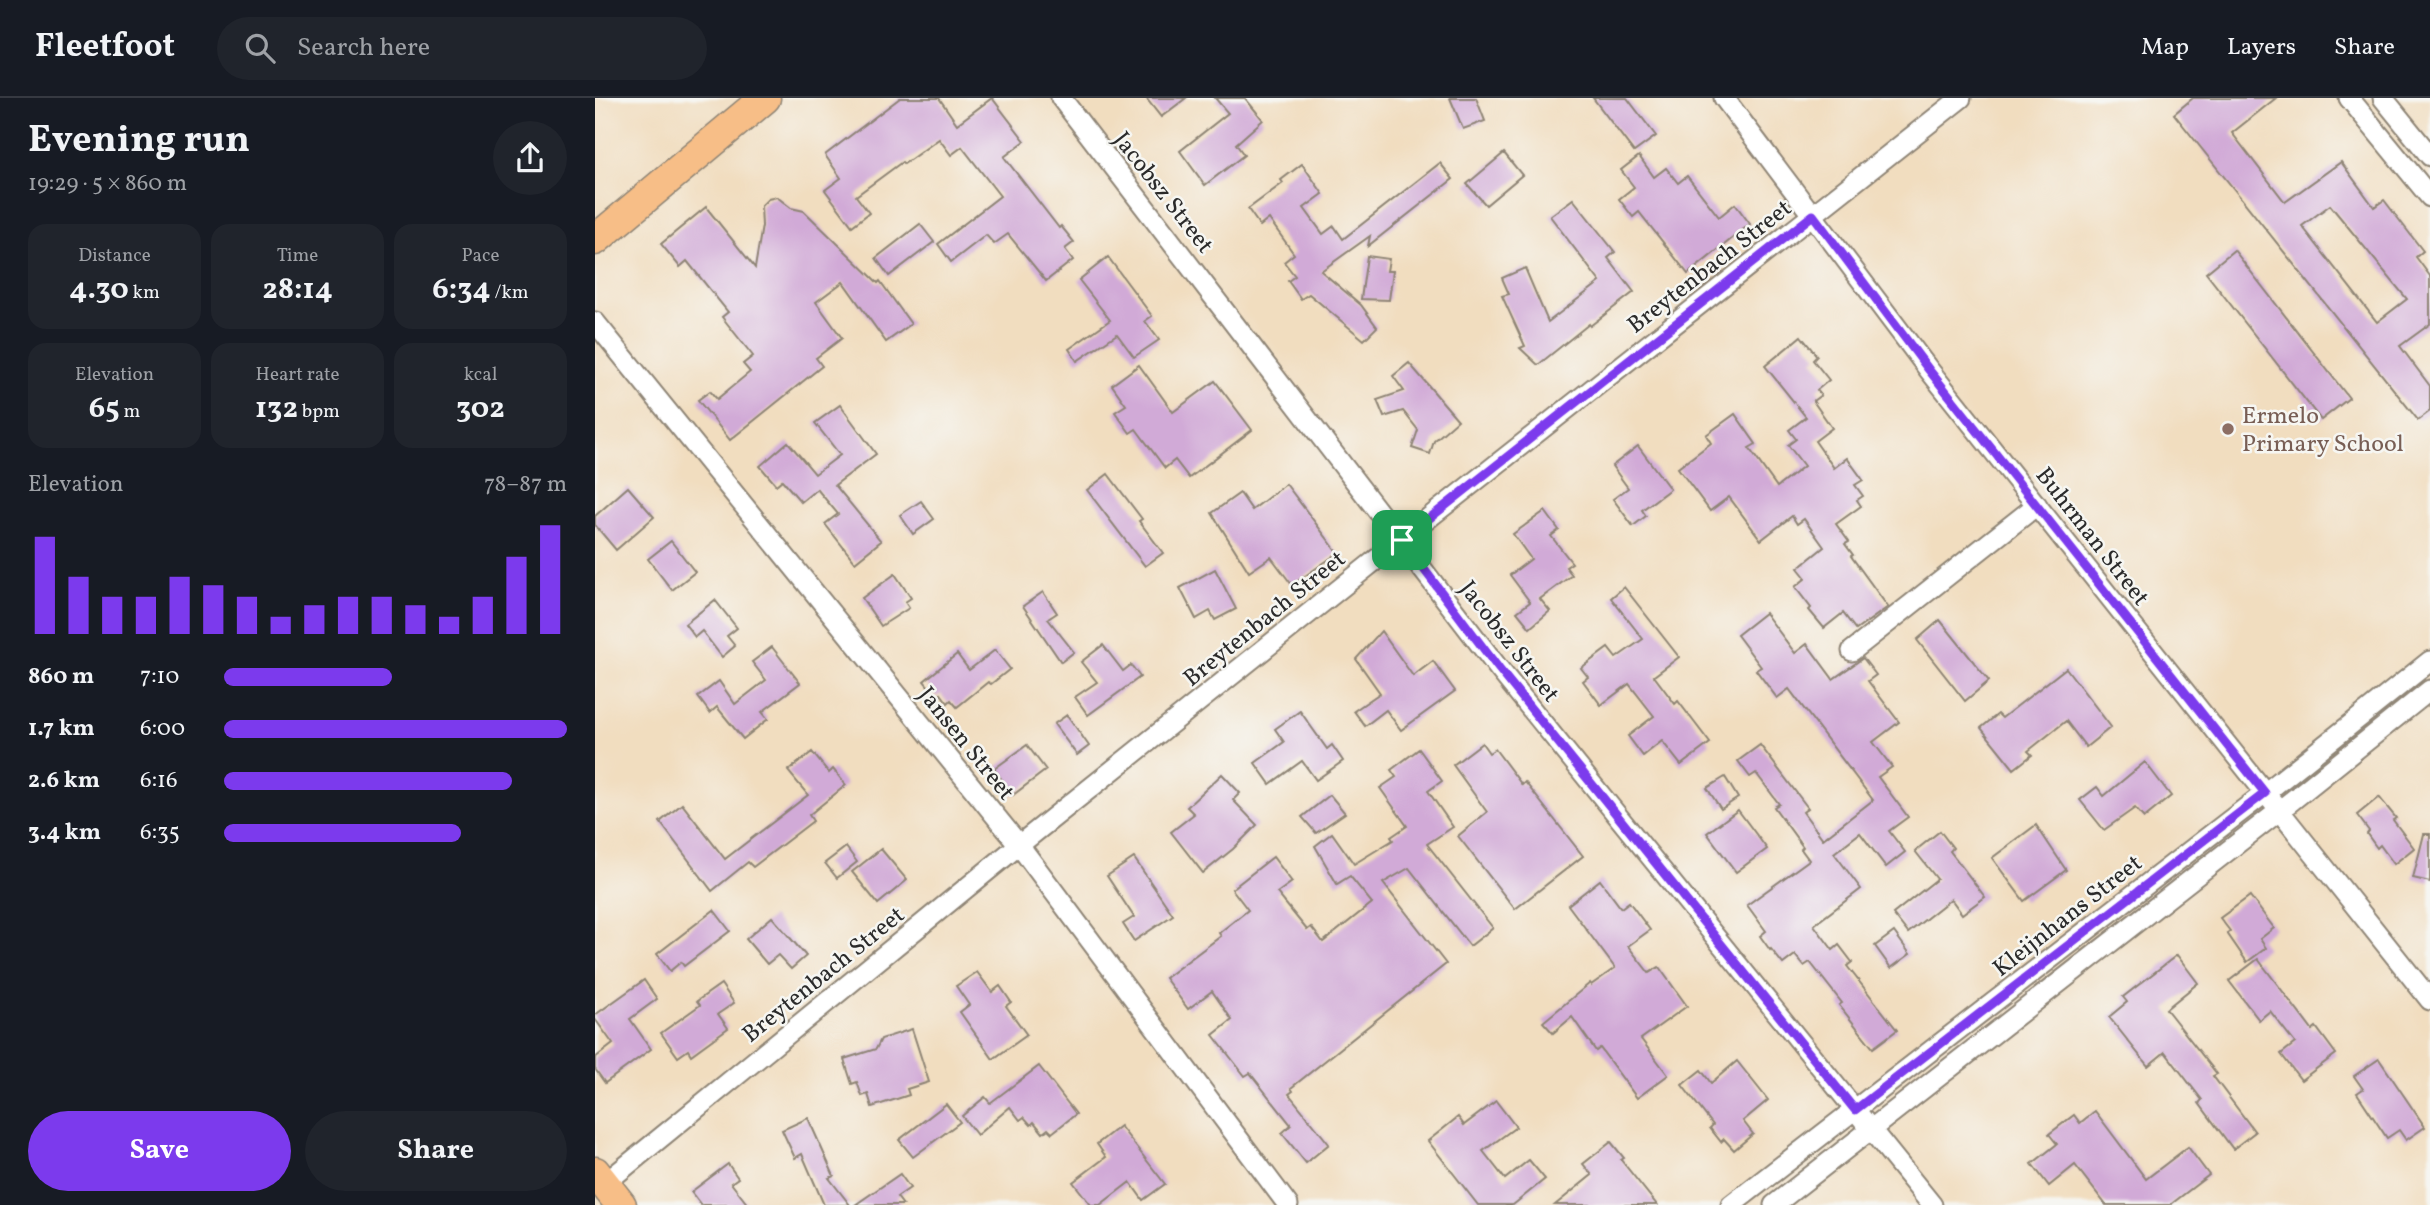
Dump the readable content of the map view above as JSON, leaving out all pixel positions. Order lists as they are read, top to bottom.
{
  "streets": {
    "street": [
      "Jacobsz Street",
      "Breytenbach Street",
      "Buhrman Street",
      "Jansen Street",
      "Kleijnhans Street"
    ]
  },
  "crossings": [
    ["Jacobsz Street", "Breytenbach Street"],
    ["Jacobsz Street", "Kleijnhans Street"],
    ["Breytenbach Street", "Buhrman Street"],
    ["Breytenbach Street", "Jansen Street"],
    ["Buhrman Street", "Kleijnhans Street"]
  ],
  "places": ["Ermelo Primary School"],
  "page": {
    "header": "Fleetfoot",
    "search": "Search here",
    "nav": ["Map", "Layers", "Share"],
    "heading": ["Evening run", "19:29 · 5 × 860 m"],
    "stats": [
      ["Distance", "4.30 km"],
      ["Time", "28:14"],
      ["Pace", "6:34 /km"],
      ["Elevation", "65 m"],
      ["Heart rate", "132 bpm"],
      ["kcal", "302"]
    ],
    "chart": ["Elevation", "78–87 m"],
    "list": [
      {
        "name": "860 m",
        "note": "7:10"
      },
      {
        "name": "1.7 km",
        "note": "6:00"
      },
      {
        "name": "2.6 km",
        "note": "6:16"
      },
      {
        "name": "3.4 km",
        "note": "6:35"
      }
    ],
    "buttons": ["Save", "Share"]
  }
}
